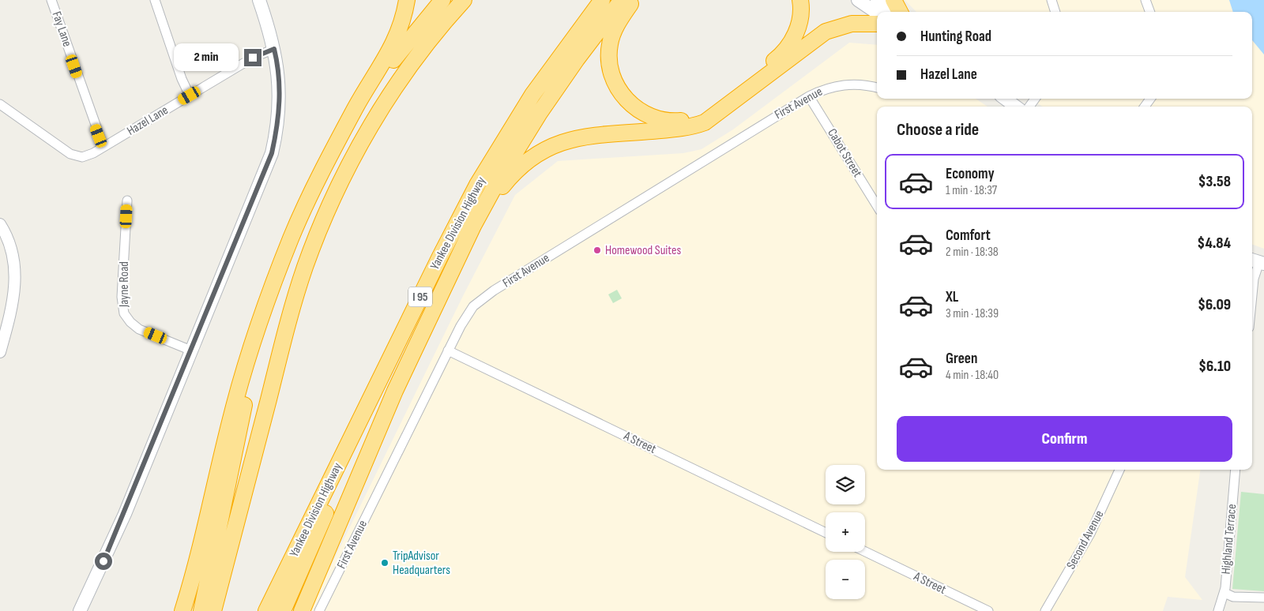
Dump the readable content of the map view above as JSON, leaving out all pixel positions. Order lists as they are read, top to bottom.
{
  "streets": {
    "highway": ["Yankee Division Highway", "I 95"],
    "street": [
      "Fay Lane",
      "First Avenue",
      "Hazel Lane",
      "Cabot Street",
      "Jayne Road",
      "A Street",
      "Highland Terrace",
      "Second Avenue"
    ]
  },
  "crossings": [
    ["Fay Lane", "Hazel Lane"],
    ["First Avenue", "Cabot Street"],
    ["First Avenue", "A Street"]
  ],
  "places": ["Homewood Suites", "TripAdvisor Headquarters"],
  "page": {
    "banner": ["Hunting Road", "Hazel Lane"],
    "bubble": "2 min",
    "heading": "Choose a ride",
    "list": [
      {
        "name": "Economy",
        "note": "1 min · 18:37",
        "value": "$3.58"
      },
      {
        "name": "Comfort",
        "note": "2 min · 18:38",
        "value": "$4.84"
      },
      {
        "name": "XL",
        "note": "3 min · 18:39",
        "value": "$6.09"
      },
      {
        "name": "Green",
        "note": "4 min · 18:40",
        "value": "$6.10"
      }
    ],
    "buttons": "Confirm",
    "map_buttons": ["+", "−"]
  }
}
